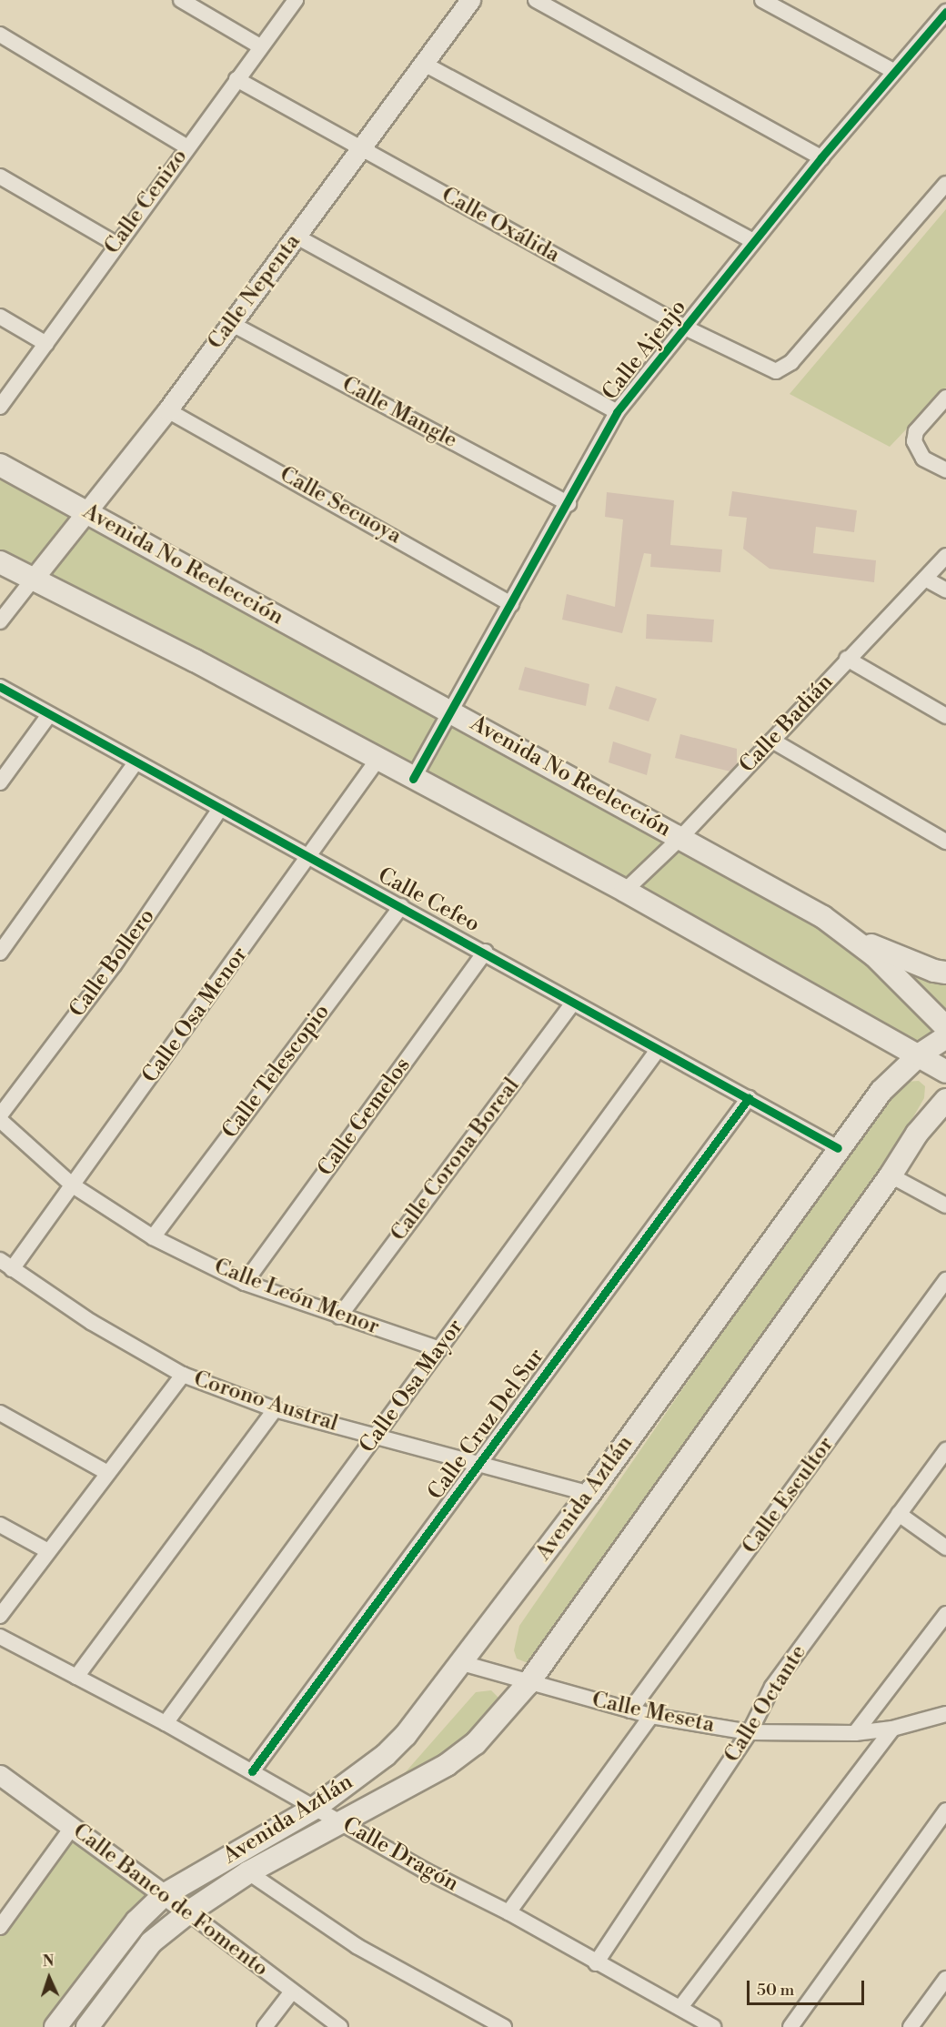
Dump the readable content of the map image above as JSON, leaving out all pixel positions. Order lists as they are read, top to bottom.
{
  "streets": {
    "main road": ["Avenida No Reelección", "Avenida Aztlán"],
    "street": [
      "Calle Cenizo",
      "Calle Oxálida",
      "Calle Nepenta",
      "Calle Ajenjo",
      "Calle Mangle",
      "Calle Secuoya",
      "Calle Badián",
      "Calle Cefeo",
      "Calle Bollero",
      "Calle Osa Menor",
      "Calle Telescopio",
      "Calle Gemelos",
      "Calle Corona Boreal",
      "Calle León Menor",
      "Calle Osa Mayor",
      "Corono Austral",
      "Calle Cruz Del Sur",
      "Calle Escultor",
      "Calle Octante",
      "Calle Meseta",
      "Calle Dragón",
      "Calle Banco de Fomento"
    ]
  },
  "crossings": [
    ["Calle Cenizo", "Calle Oxálida"],
    ["Calle Oxálida", "Calle Nepenta"],
    ["Calle Oxálida", "Calle Ajenjo"],
    ["Calle Nepenta", "Calle Mangle"],
    ["Calle Nepenta", "Calle Secuoya"],
    ["Calle Nepenta", "Avenida No Reelección"],
    ["Calle Ajenjo", "Calle Mangle"],
    ["Calle Ajenjo", "Calle Secuoya"],
    ["Calle Ajenjo", "Avenida No Reelección"],
    ["Avenida No Reelección", "Calle Badián"],
    ["Calle Cefeo", "Calle Bollero"],
    ["Calle Cefeo", "Calle Osa Menor"],
    ["Calle Cefeo", "Calle Telescopio"],
    ["Calle Cefeo", "Calle Gemelos"],
    ["Calle Cefeo", "Calle Corona Boreal"],
    ["Calle Cefeo", "Calle Osa Mayor"],
    ["Calle Cefeo", "Calle Cruz Del Sur"],
    ["Calle Cefeo", "Avenida Aztlán"],
    ["Calle Osa Menor", "Calle León Menor"],
    ["Calle Osa Menor", "Corono Austral"],
    ["Calle Telescopio", "Calle León Menor"],
    ["Calle Gemelos", "Calle León Menor"],
    ["Calle Corona Boreal", "Calle León Menor"],
    ["Calle León Menor", "Calle Osa Mayor"],
    ["Calle Osa Mayor", "Corono Austral"],
    ["Calle Osa Mayor", "Calle Dragón"],
    ["Corono Austral", "Calle Cruz Del Sur"],
    ["Corono Austral", "Avenida Aztlán"],
    ["Calle Cruz Del Sur", "Calle Dragón"],
    ["Calle Escultor", "Calle Meseta"],
    ["Avenida Aztlán", "Calle Meseta"],
    ["Avenida Aztlán", "Calle Dragón"],
    ["Avenida Aztlán", "Calle Banco de Fomento"],
    ["Calle Octante", "Calle Meseta"],
    ["Calle Octante", "Calle Dragón"]
  ],
  "scale_bar": "50 m",
  "north": "top"
}
